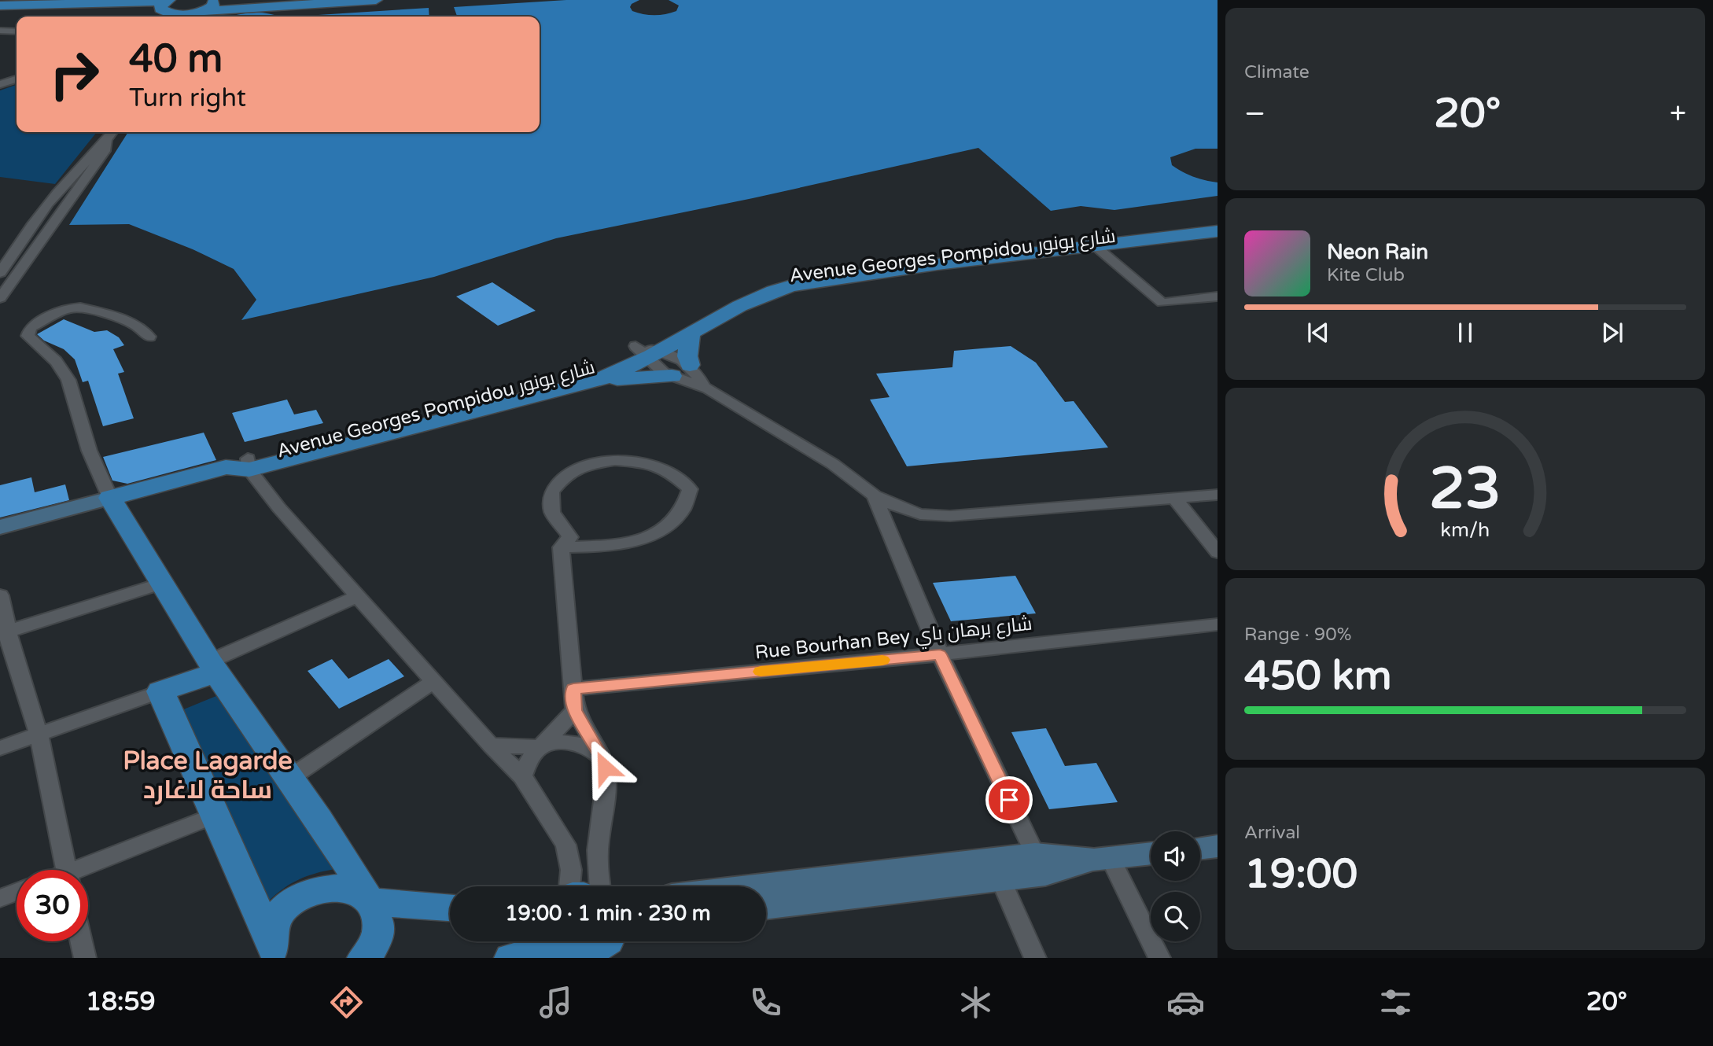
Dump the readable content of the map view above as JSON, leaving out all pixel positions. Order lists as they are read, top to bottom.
{
  "streets": {
    "main road": ["Avenue Georges Pompidou شارع بونور"],
    "street": ["Rue Bourhan Bey شارع برهان باي"]
  },
  "districts": ["Place Lagarde ساحة لاغارد"],
  "page": {
    "tile": [
      "Climate",
      ["Range · 90%", "450 km"],
      ["Arrival", "19:00"]
    ],
    "turn": ["40 m", "Turn right"],
    "heat": ["−", "20°", "+"],
    "song": ["Neon Rain", "Kite Club"],
    "limit": "30",
    "trip": "19:00 · 1 min · 230 m",
    "tabs": ["18:59", "20°"],
    "gauge": ["23", "km/h"]
  }
}
